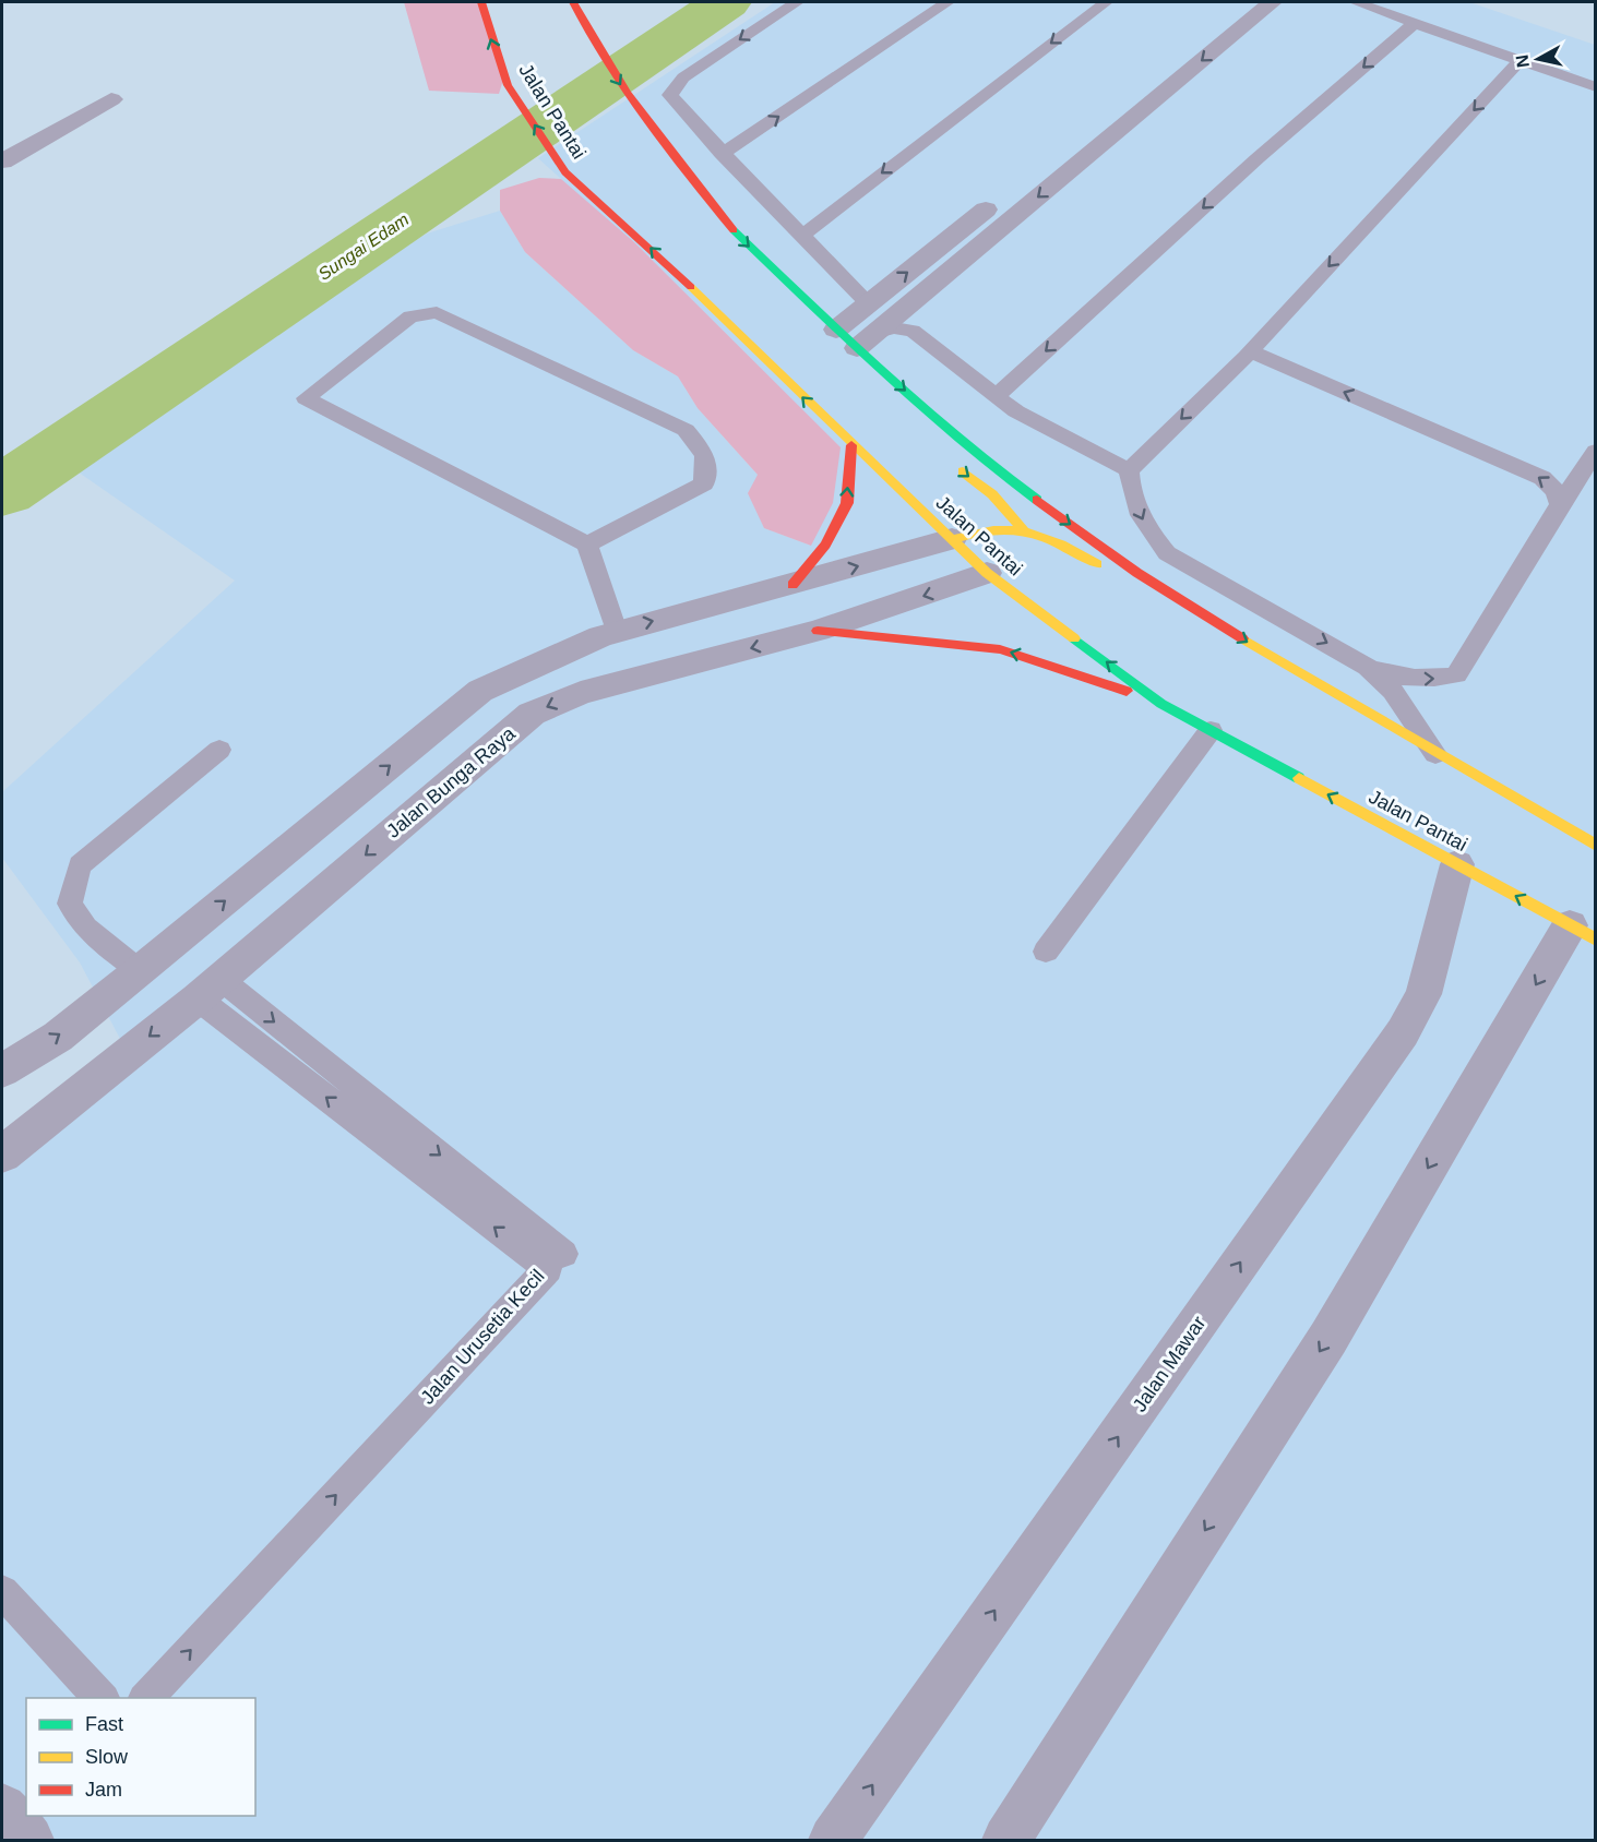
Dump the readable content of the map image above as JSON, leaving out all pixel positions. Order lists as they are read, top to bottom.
{
  "streets": {
    "street": ["Jalan Pantai", "Jalan Bunga Raya", "Jalan Mawar"],
    "lane": ["Jalan Urusetia Kecil"]
  },
  "crossings": [
    ["Jalan Pantai", "Jalan Bunga Raya"],
    ["Jalan Pantai", "Jalan Mawar"],
    ["Jalan Bunga Raya", "Jalan Urusetia Kecil"]
  ],
  "water": ["Sungai Edam"],
  "legend": ["Fast", "Slow", "Jam"],
  "north": "left"
}
